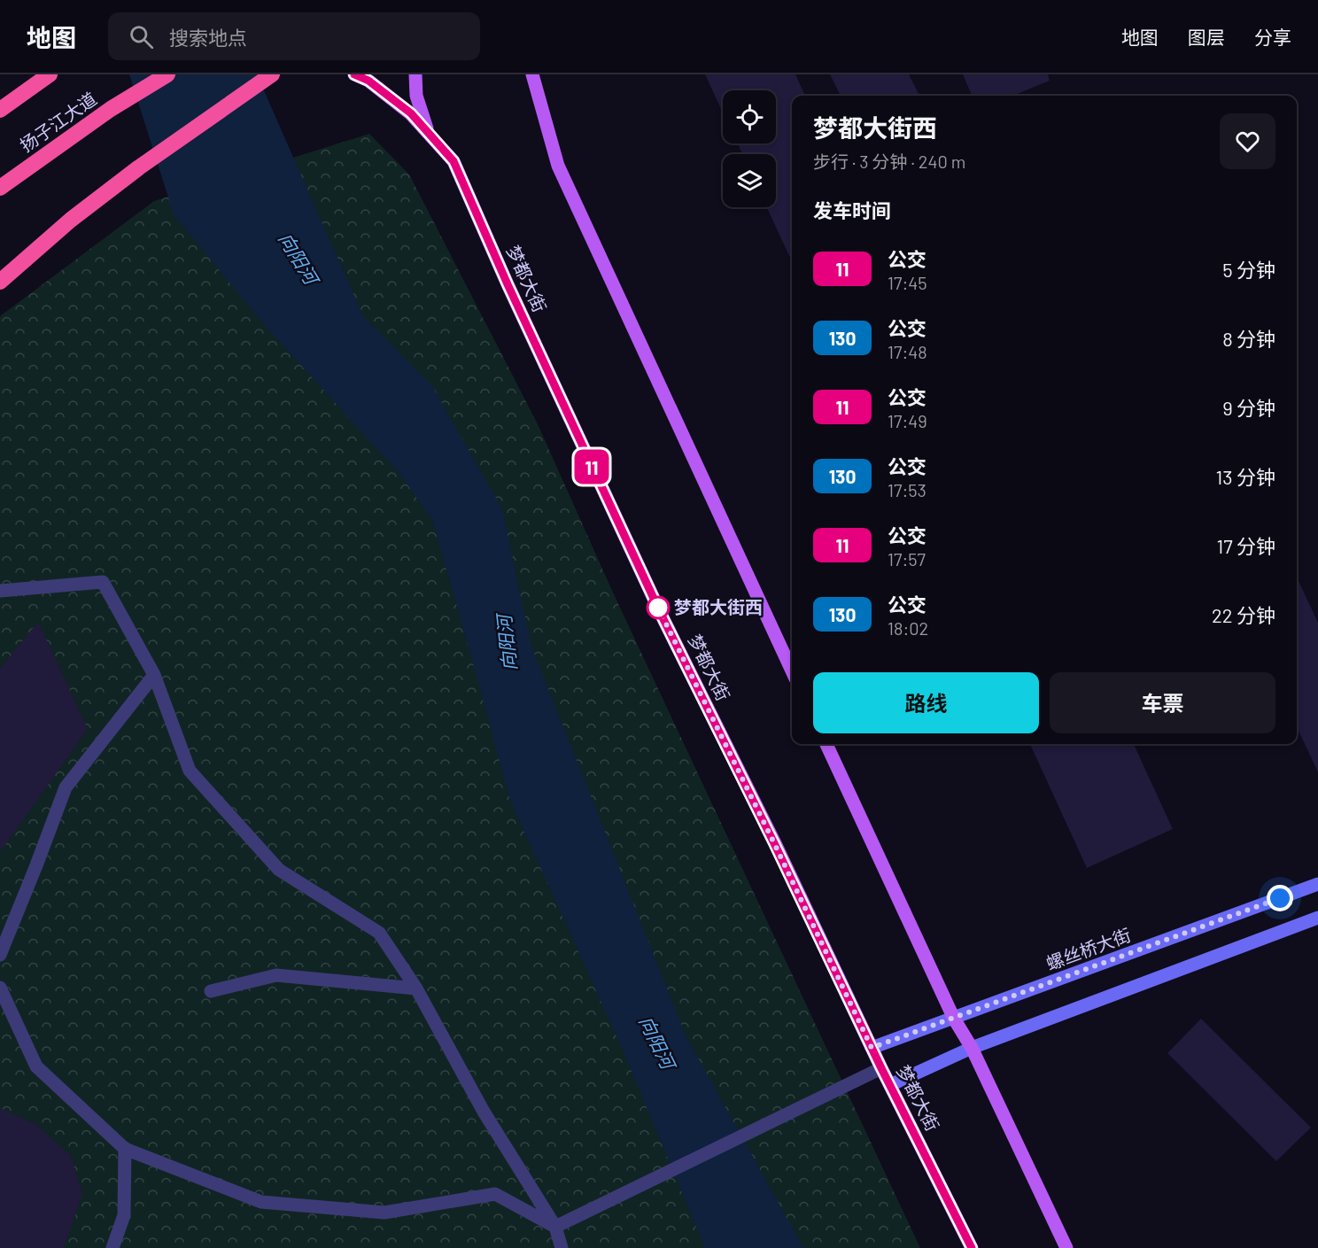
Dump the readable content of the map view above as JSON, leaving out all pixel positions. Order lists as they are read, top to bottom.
{
  "streets": {
    "highway": ["扬子江大道"],
    "main road": ["梦都大街"],
    "street": ["螺丝桥大街"]
  },
  "crossings": [
    ["梦都大街", "螺丝桥大街"]
  ],
  "water": ["向阳河"],
  "places": ["梦都大街西"],
  "lines": ["bus line 11"],
  "page": {
    "header": "地图",
    "search": "搜索地点",
    "nav": ["地图", "图层", "分享"],
    "on_map": "11",
    "heading": [
      ["梦都大街西", "步行 · 3 分钟 · 240 m"],
      "发车时间"
    ],
    "list": [
      {
        "mark": "11",
        "name": "公交",
        "note": "17:45",
        "value": "5 分钟"
      },
      {
        "mark": "130",
        "name": "公交",
        "note": "17:48",
        "value": "8 分钟"
      },
      {
        "mark": "11",
        "name": "公交",
        "note": "17:49",
        "value": "9 分钟"
      },
      {
        "mark": "130",
        "name": "公交",
        "note": "17:53",
        "value": "13 分钟"
      },
      {
        "mark": "11",
        "name": "公交",
        "note": "17:57",
        "value": "17 分钟"
      },
      {
        "mark": "130",
        "name": "公交",
        "note": "18:02",
        "value": "22 分钟"
      }
    ],
    "buttons": ["路线", "车票"]
  }
}
